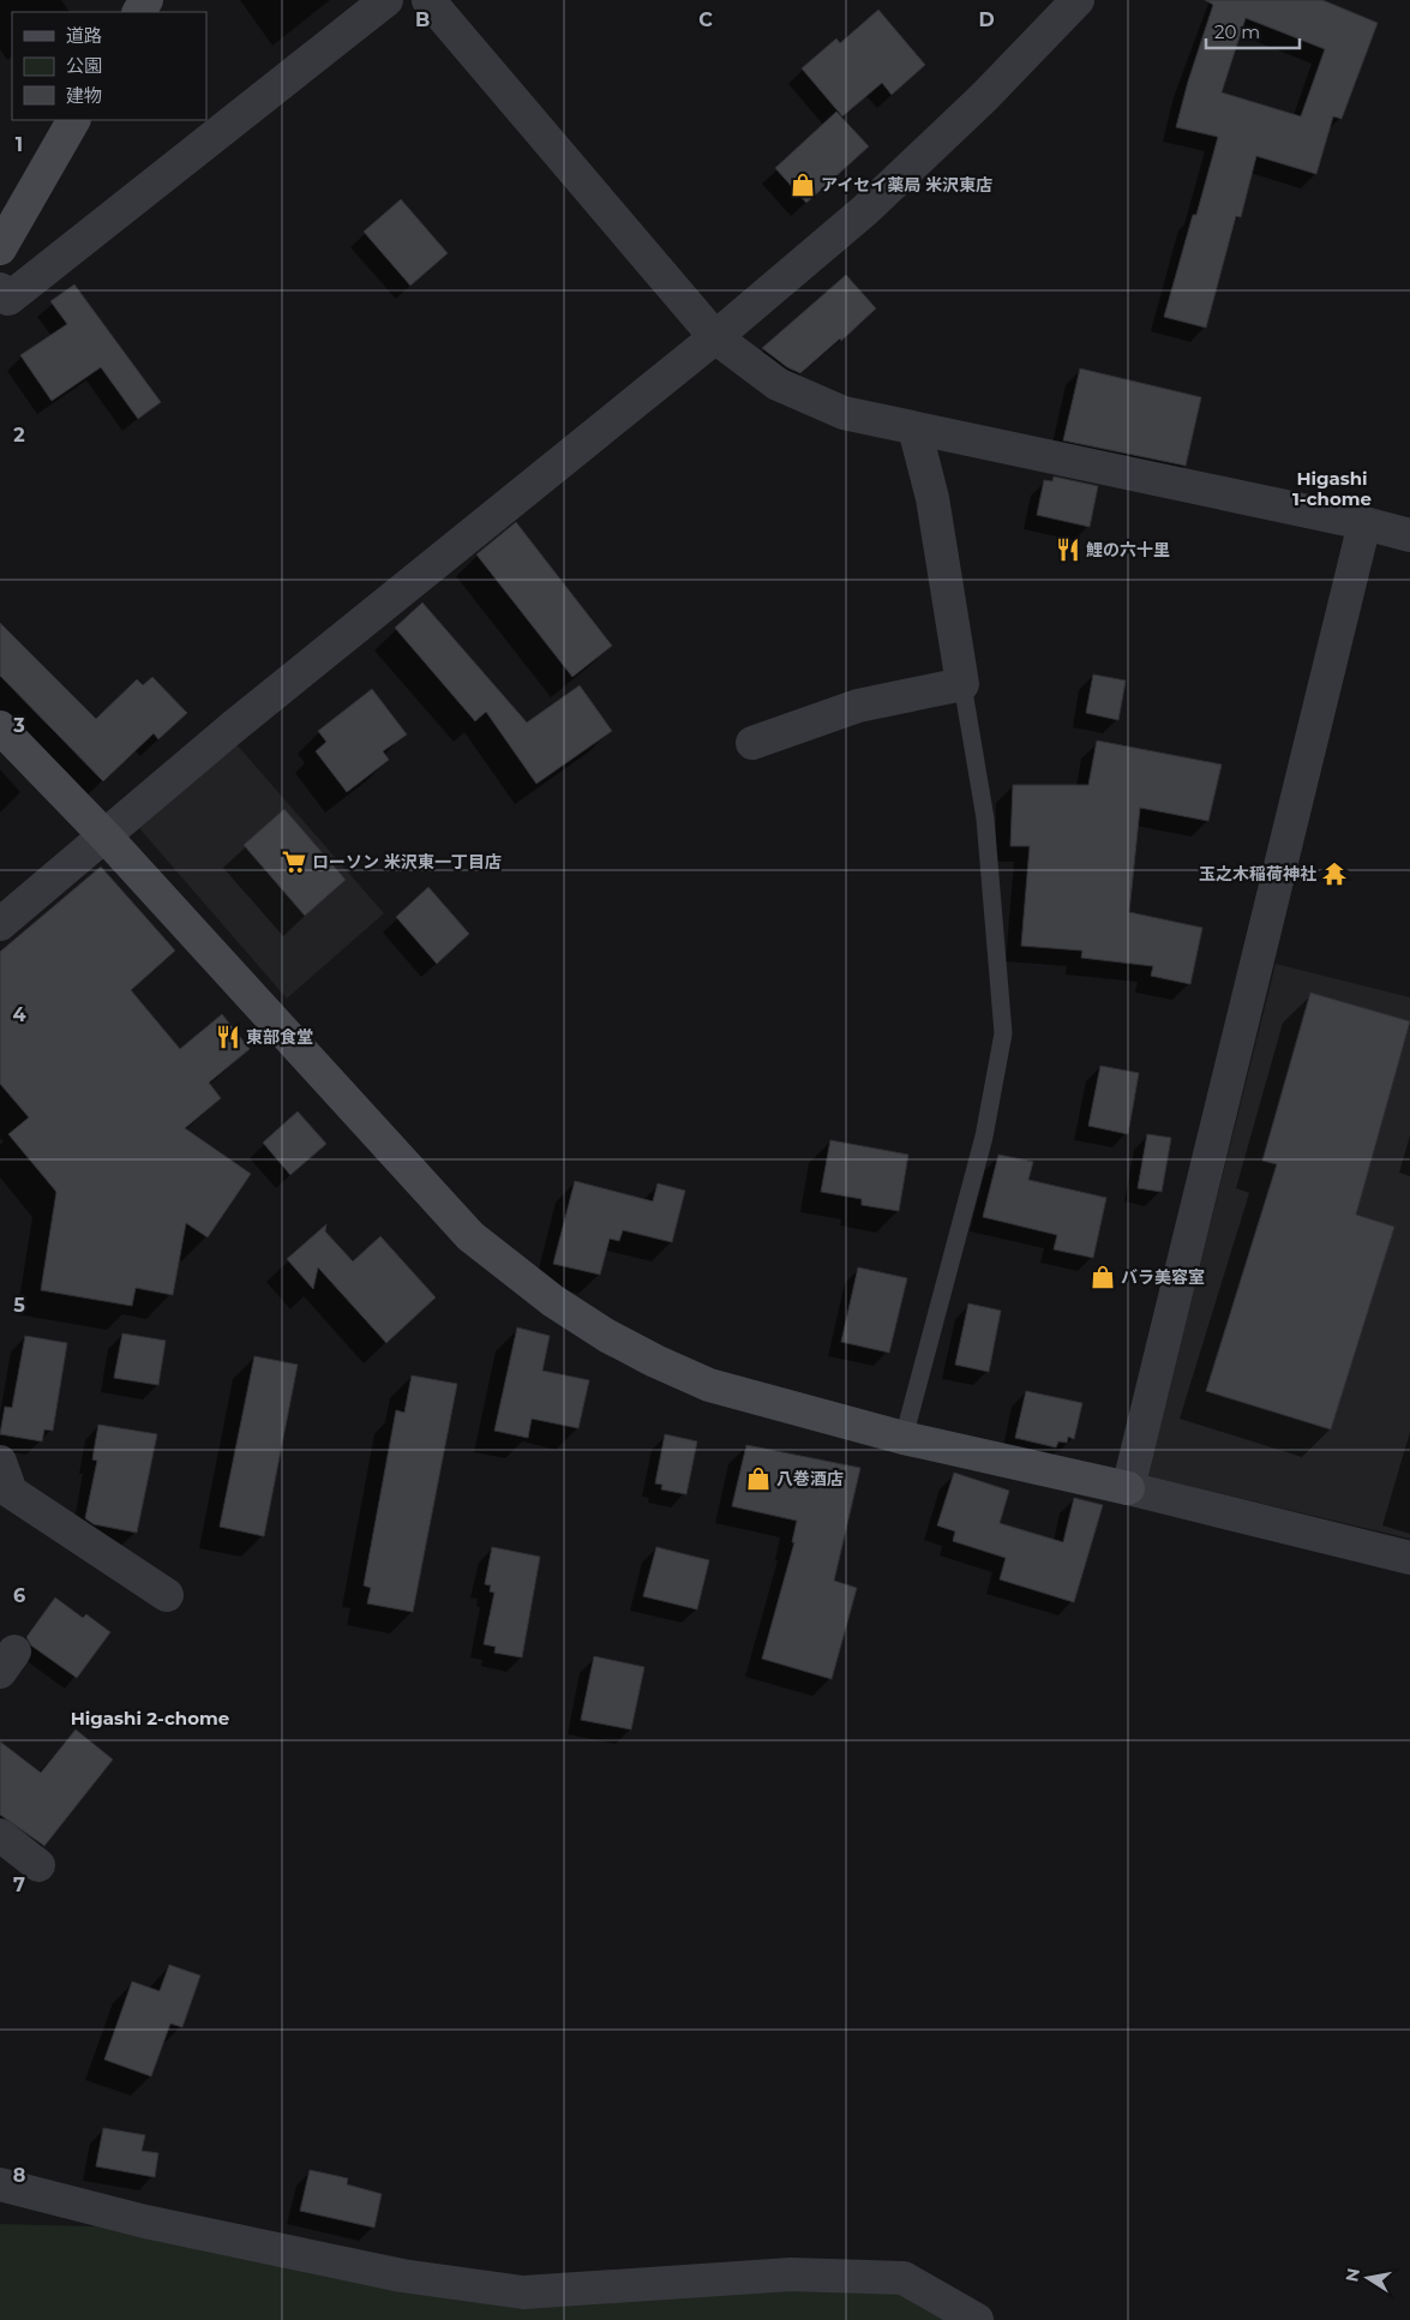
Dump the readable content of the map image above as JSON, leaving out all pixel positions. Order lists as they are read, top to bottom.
{
  "districts": ["Higashi 1-chome", "Higashi 2-chome"],
  "places": {
    "shop": ["アイセイ薬局 米沢東店", "バラ美容室", "八巻酒店"],
    "restaurant": ["鯉の六十里", "東部食堂"],
    "supermarket": ["ローソン 米沢東一丁目店"],
    "temple": ["玉之木稲荷神社"]
  },
  "legend": ["道路", "公園", "建物"],
  "scale_bar": "20 m",
  "north": "left",
  "grid": {
    "columns": ["B", "C", "D"],
    "rows": [
      "1",
      "2",
      "3",
      "4",
      "5",
      "6",
      "7",
      "8"
    ]
  }
}
